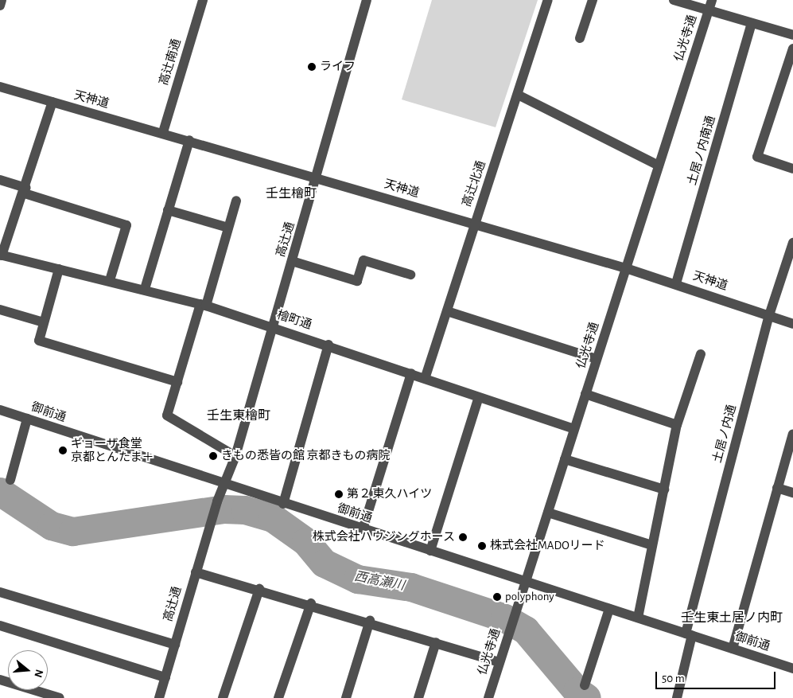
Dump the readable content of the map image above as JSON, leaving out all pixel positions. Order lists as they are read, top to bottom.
{
  "streets": {
    "street": [
      "仏光寺通",
      "高辻南通",
      "天神道",
      "土居ノ内南通",
      "高辻北通",
      "高辻通",
      "檜町通",
      "御前通",
      "土居ノ内通"
    ]
  },
  "crossings": [
    ["仏光寺通", "天神道"],
    ["仏光寺通", "檜町通"],
    ["仏光寺通", "御前通"],
    ["高辻南通", "天神道"],
    ["天神道", "土居ノ内南通"],
    ["天神道", "高辻北通"],
    ["天神道", "高辻通"],
    ["天神道", "土居ノ内通"],
    ["高辻北通", "檜町通"],
    ["高辻通", "檜町通"],
    ["高辻通", "御前通"],
    ["御前通", "土居ノ内通"]
  ],
  "districts": ["壬生檜町", "壬生東檜町", "壬生東土居ノ内町"],
  "water": ["西高瀬川"],
  "places": [
    "ライフ",
    "ギョーザ食堂 京都とんたま＋",
    "きもの悉皆の館 京都きもの病院",
    "第２ 東久ハイツ",
    "株式会社ハウジングホース",
    "株式会社MADOリード",
    "polyphony"
  ],
  "scale_bar": "50 m",
  "north": "right"
}
